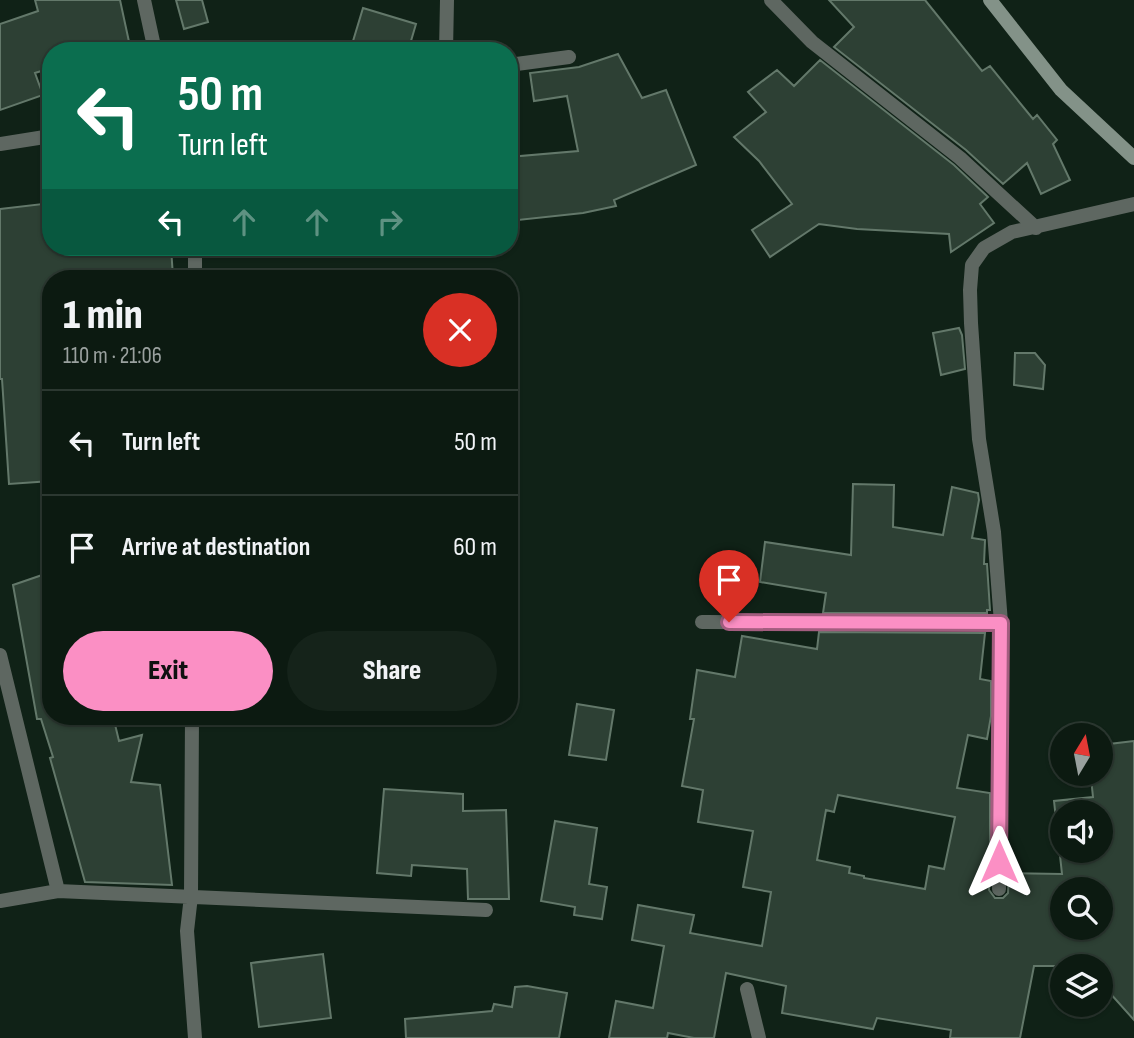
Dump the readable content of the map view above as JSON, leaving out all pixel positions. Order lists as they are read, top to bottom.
{
  "north": "top",
  "page": {
    "turn": ["50 m", "Turn left"],
    "heading": ["1 min", "110 m · 21:06"],
    "list": [
      {
        "name": "Turn left",
        "value": "50 m"
      },
      {
        "name": "Arrive at destination",
        "value": "60 m"
      }
    ],
    "buttons": ["Exit", "Share"]
  }
}
